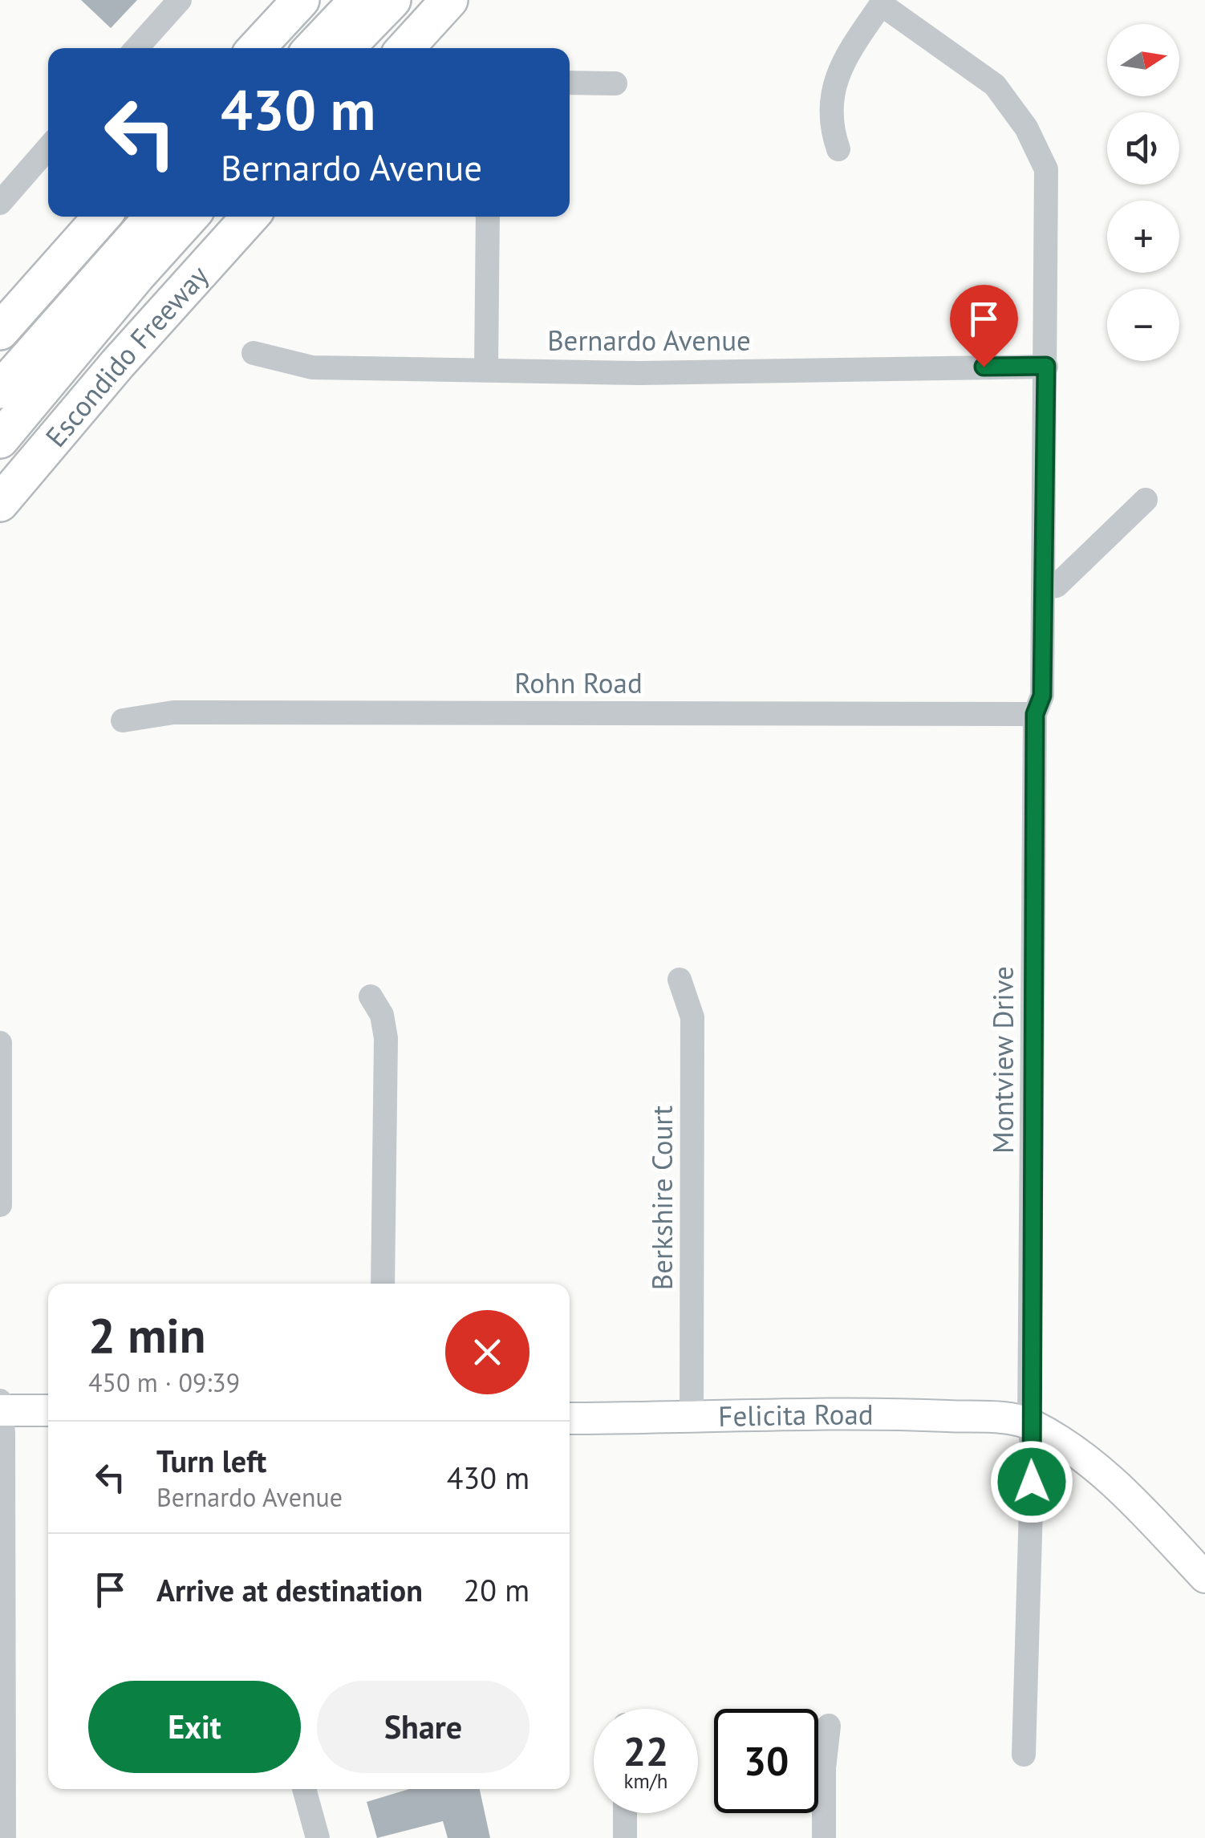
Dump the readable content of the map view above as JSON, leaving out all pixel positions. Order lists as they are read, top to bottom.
{
  "streets": {
    "highway": ["Escondido Freeway"],
    "main road": ["Felicita Road"],
    "street": [
      "Bernardo Avenue",
      "Rohn Road",
      "Montview Drive",
      "Berkshire Court"
    ]
  },
  "crossings": [
    ["Bernardo Avenue", "Montview Drive"],
    ["Rohn Road", "Montview Drive"],
    ["Montview Drive", "Felicita Road"],
    ["Berkshire Court", "Felicita Road"]
  ],
  "north": "right",
  "page": {
    "map_buttons": ["+", "−"],
    "turn": ["430 m", "Bernardo Avenue"],
    "heading": ["2 min", "450 m · 09:39"],
    "list": [
      {
        "name": "Turn left",
        "note": "Bernardo Avenue",
        "value": "430 m"
      },
      {
        "name": "Arrive at destination",
        "value": "20 m"
      }
    ],
    "buttons": ["Exit", "Share"],
    "speed": "22 km/h",
    "limit": "30"
  }
}
